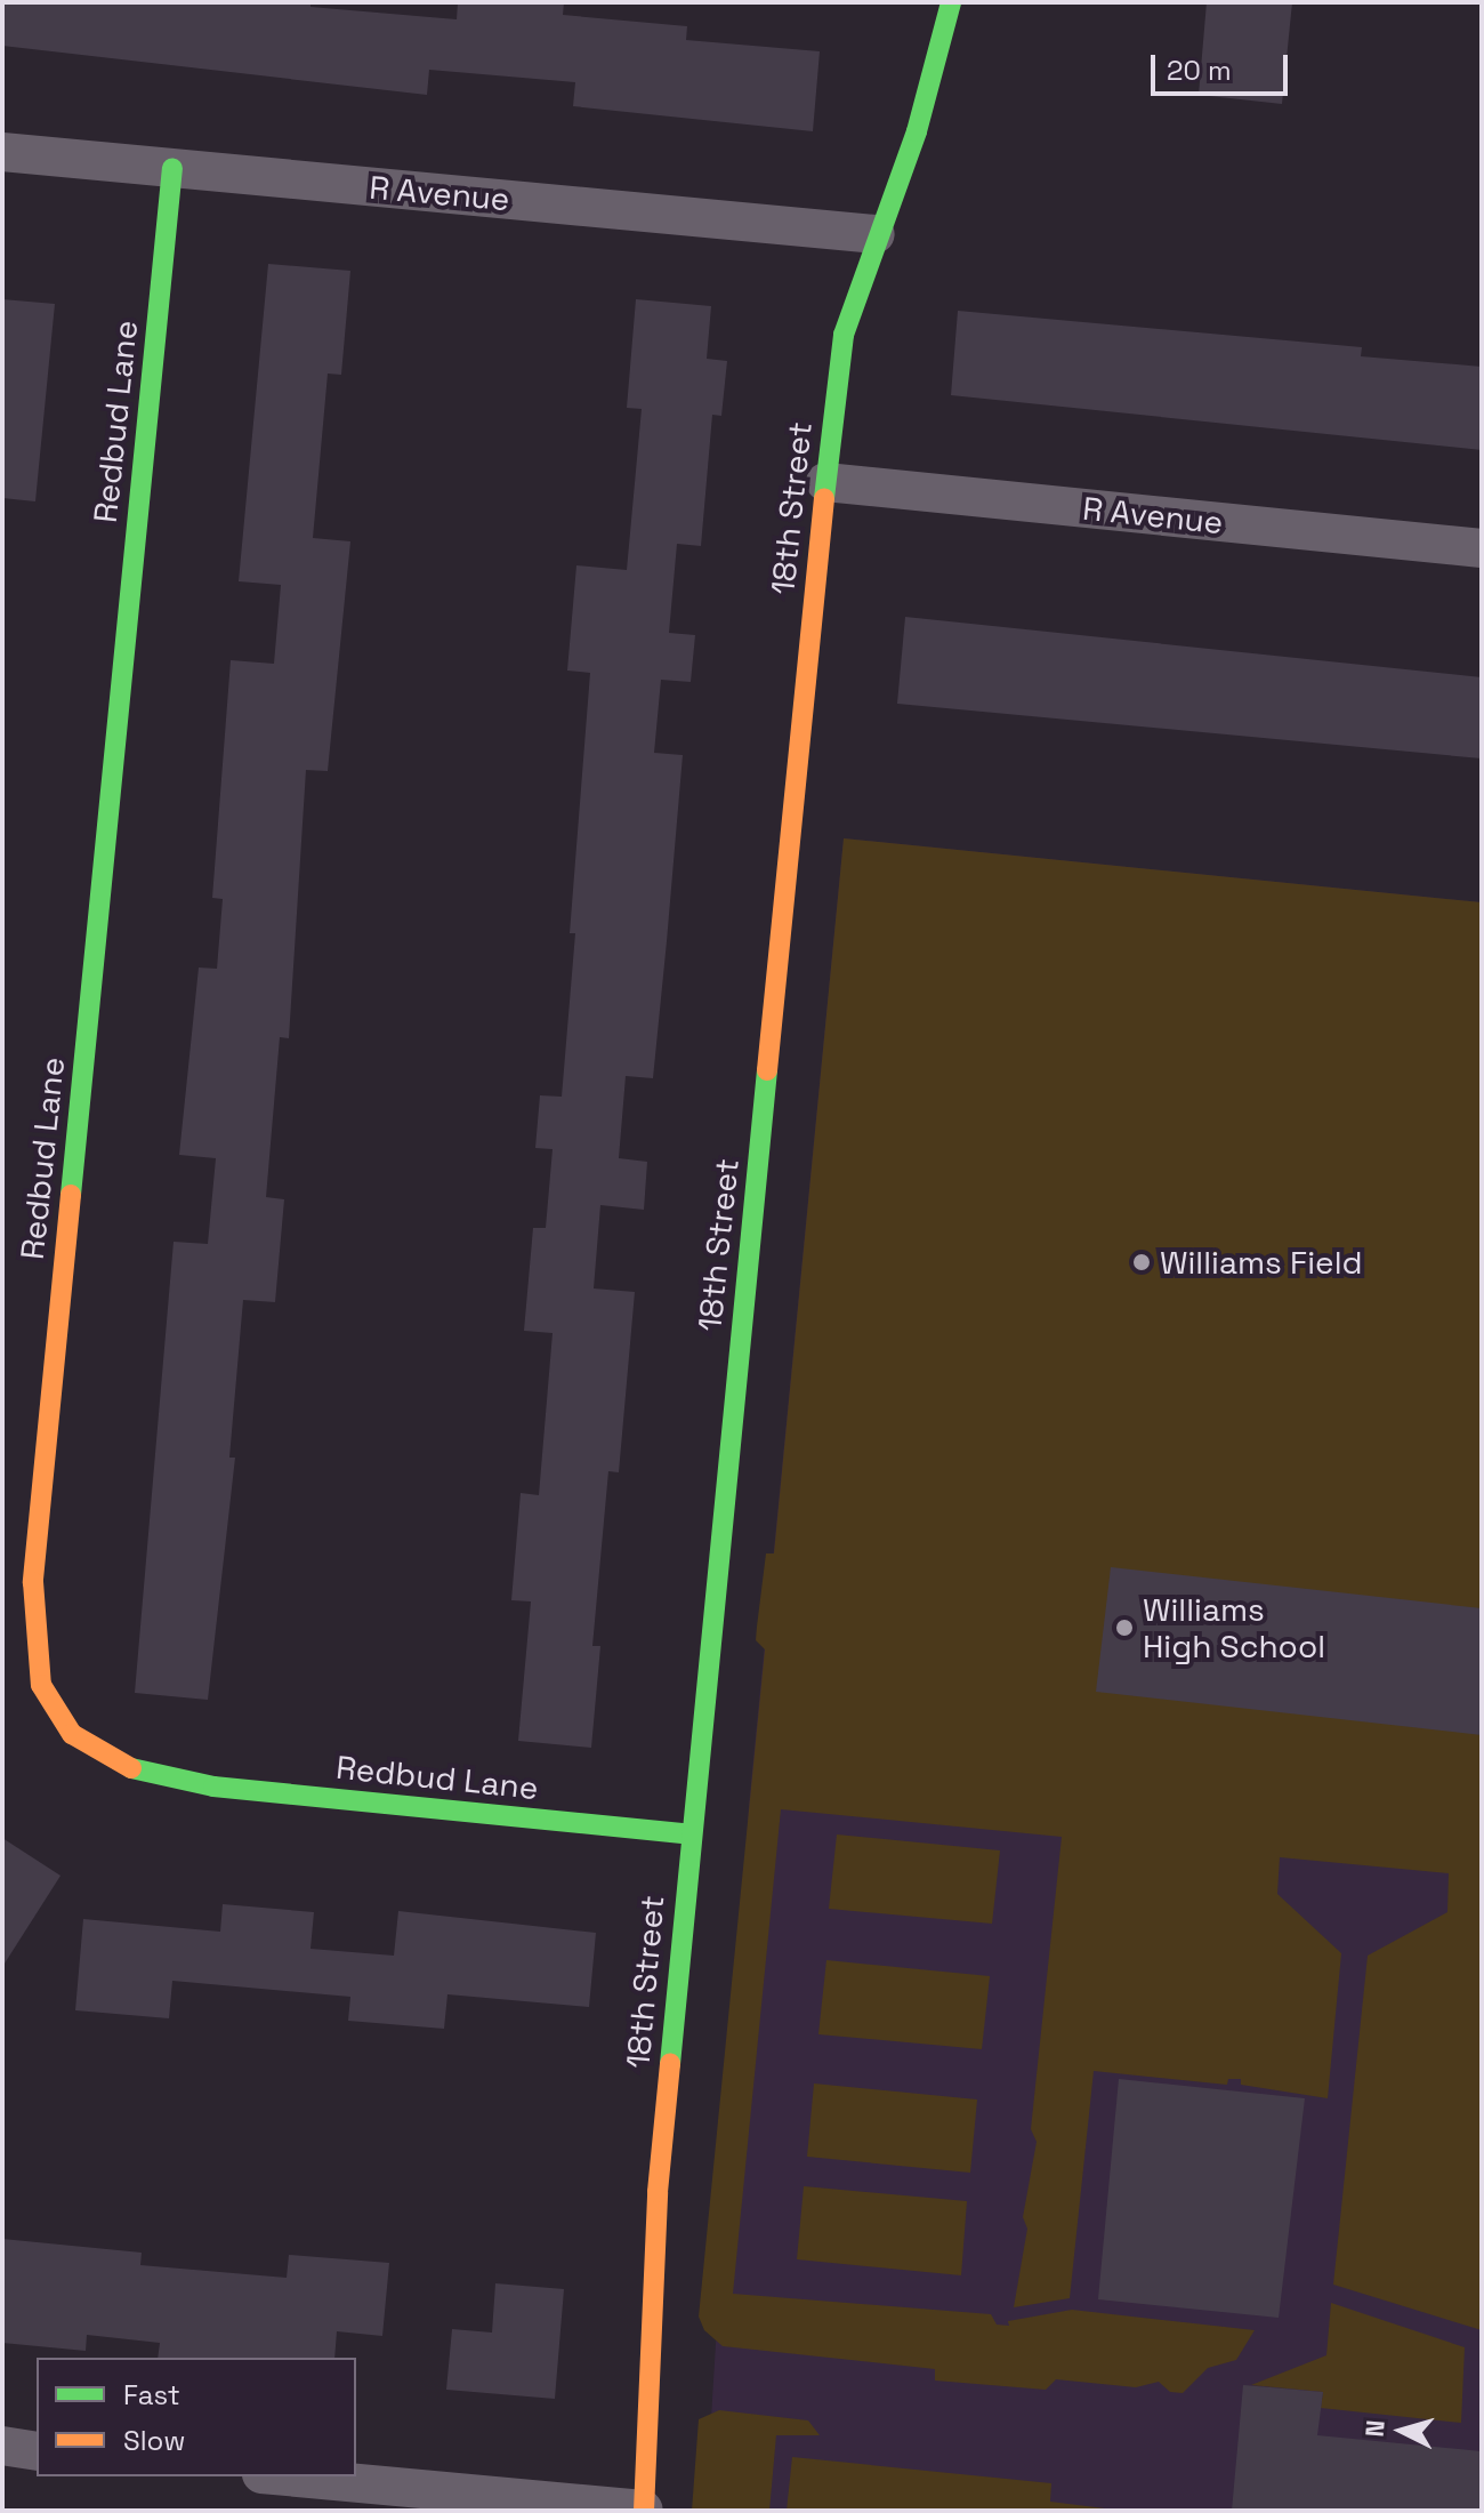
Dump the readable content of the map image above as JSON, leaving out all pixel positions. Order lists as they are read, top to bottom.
{
  "streets": {
    "street": ["R Avenue", "Redbud Lane", "18th Street"]
  },
  "crossings": [
    ["R Avenue", "Redbud Lane"],
    ["R Avenue", "18th Street"],
    ["Redbud Lane", "18th Street"]
  ],
  "places": ["Williams Field", "Williams High School"],
  "legend": ["Fast", "Slow"],
  "scale_bar": "20 m",
  "north": "left"
}
